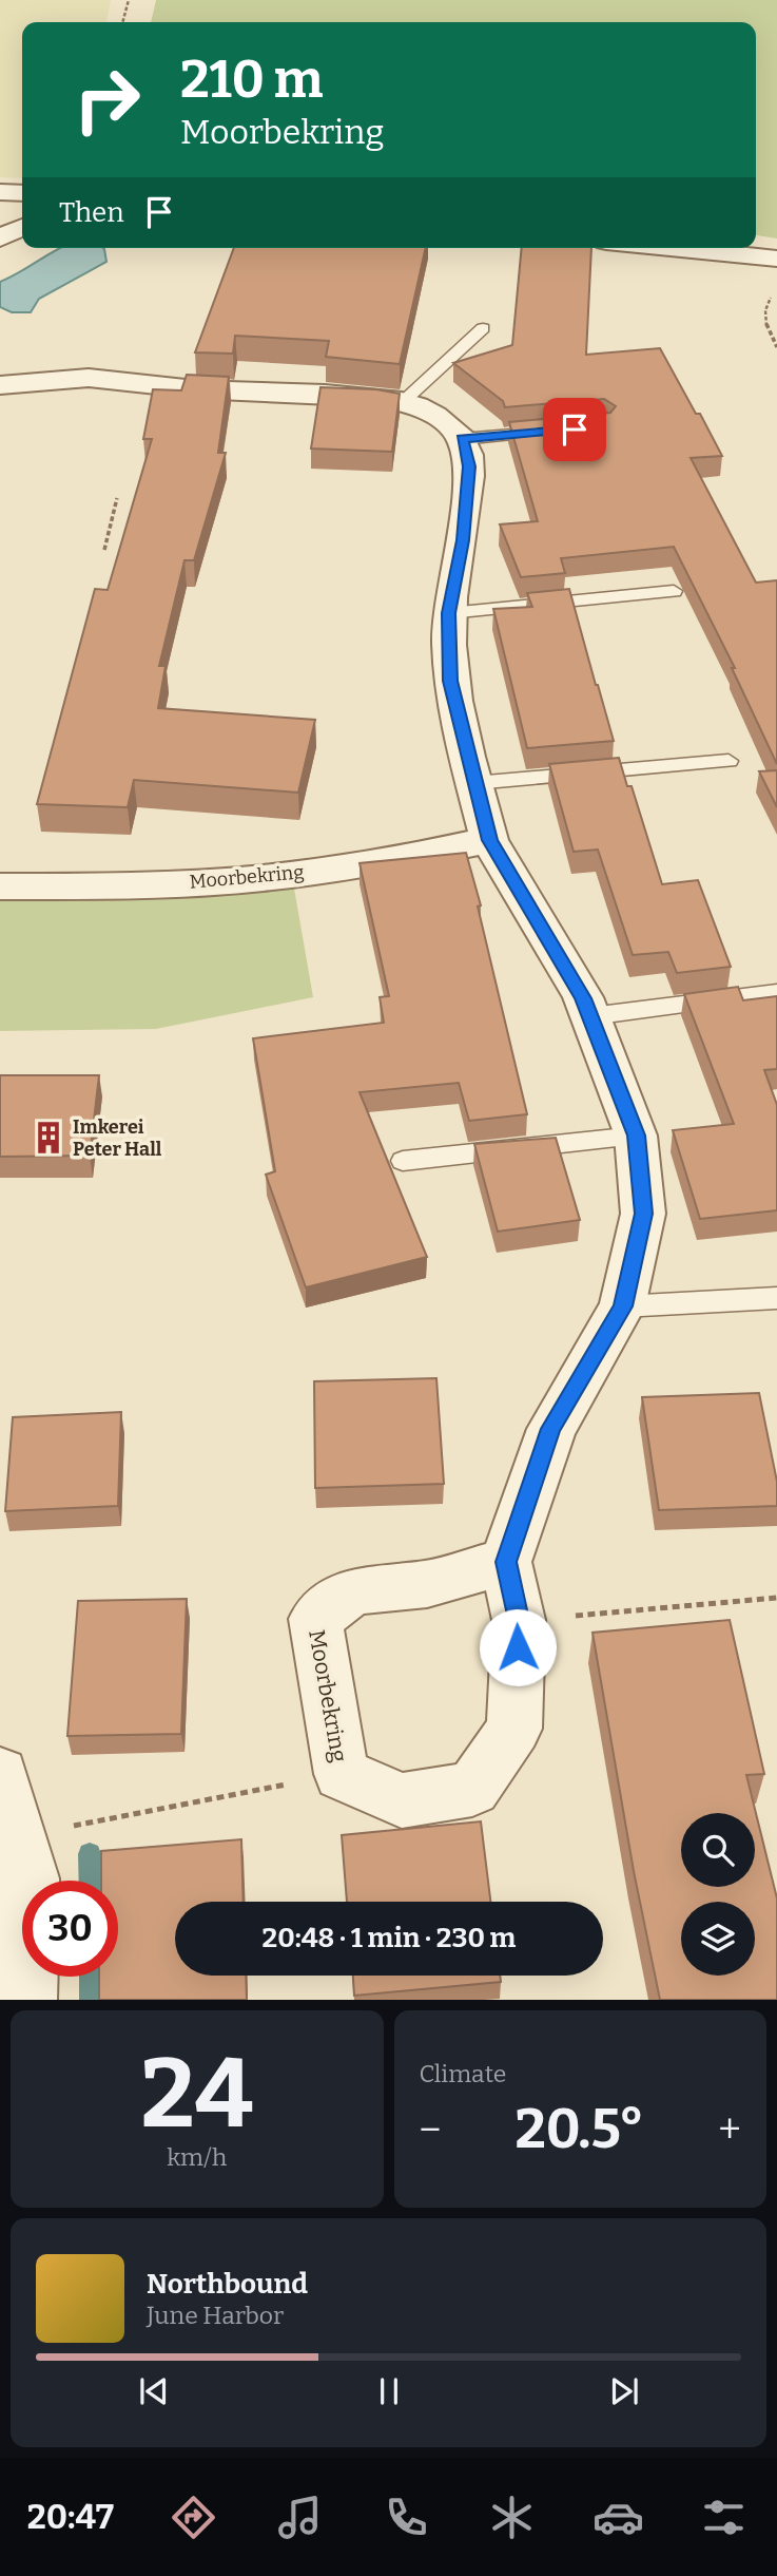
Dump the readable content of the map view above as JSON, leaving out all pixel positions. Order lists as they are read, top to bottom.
{
  "streets": {
    "street": ["Moorbekring"]
  },
  "places": {
    "building": ["Imkerei Peter Hall"]
  },
  "page": {
    "turn": ["210 m", "Moorbekring"],
    "then": "Then",
    "limit": "30",
    "trip": "20:48 · 1 min · 230 m",
    "tile": [
      ["24", "km/h"],
      "Climate"
    ],
    "heat": ["−", "20.5°", "+"],
    "song": ["Northbound", "June Harbor"],
    "tabs": "20:47"
  }
}
